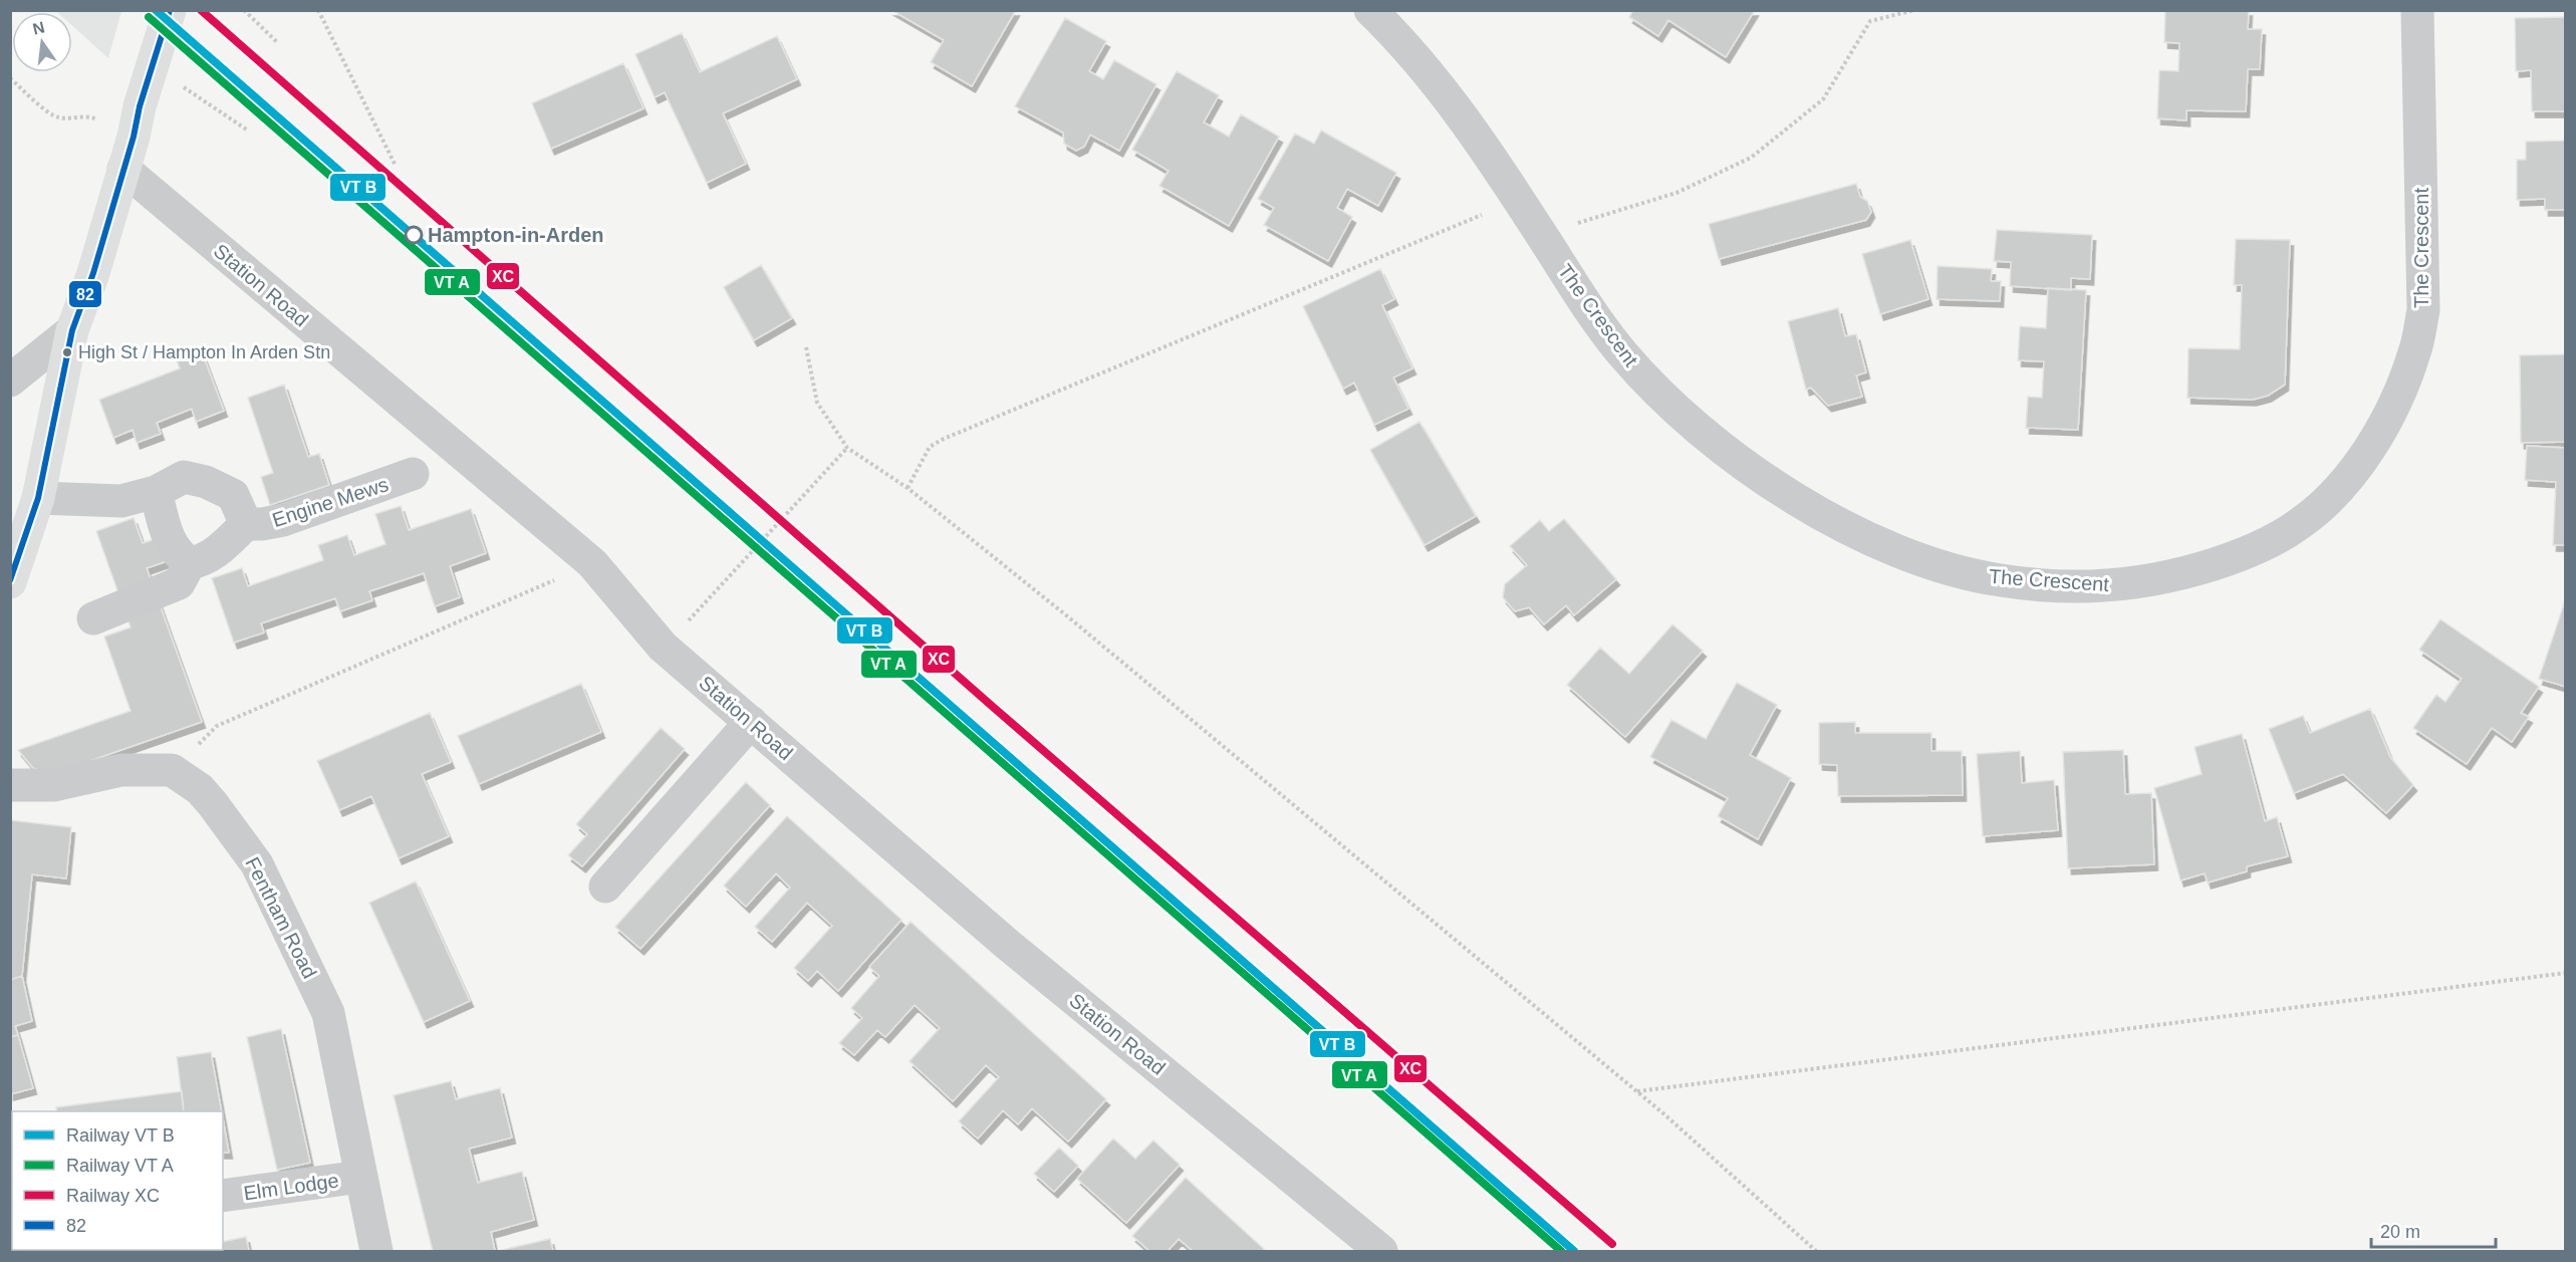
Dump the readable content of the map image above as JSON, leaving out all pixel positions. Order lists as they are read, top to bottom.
{
  "streets": {
    "street": [
      "The Crescent",
      "Station Road",
      "Engine Mews",
      "Fentham Road",
      "Elm Lodge"
    ]
  },
  "crossings": [
    ["Fentham Road", "Elm Lodge"]
  ],
  "places": ["Hampton-in-Arden", "High St / Hampton In Arden Stn"],
  "lines": ["rail line XC", "transit line 82"],
  "legend": [
    "Railway VT B",
    "Railway VT A",
    "Railway XC",
    "82"
  ],
  "scale_bar": "20 m",
  "north": "top"
}
